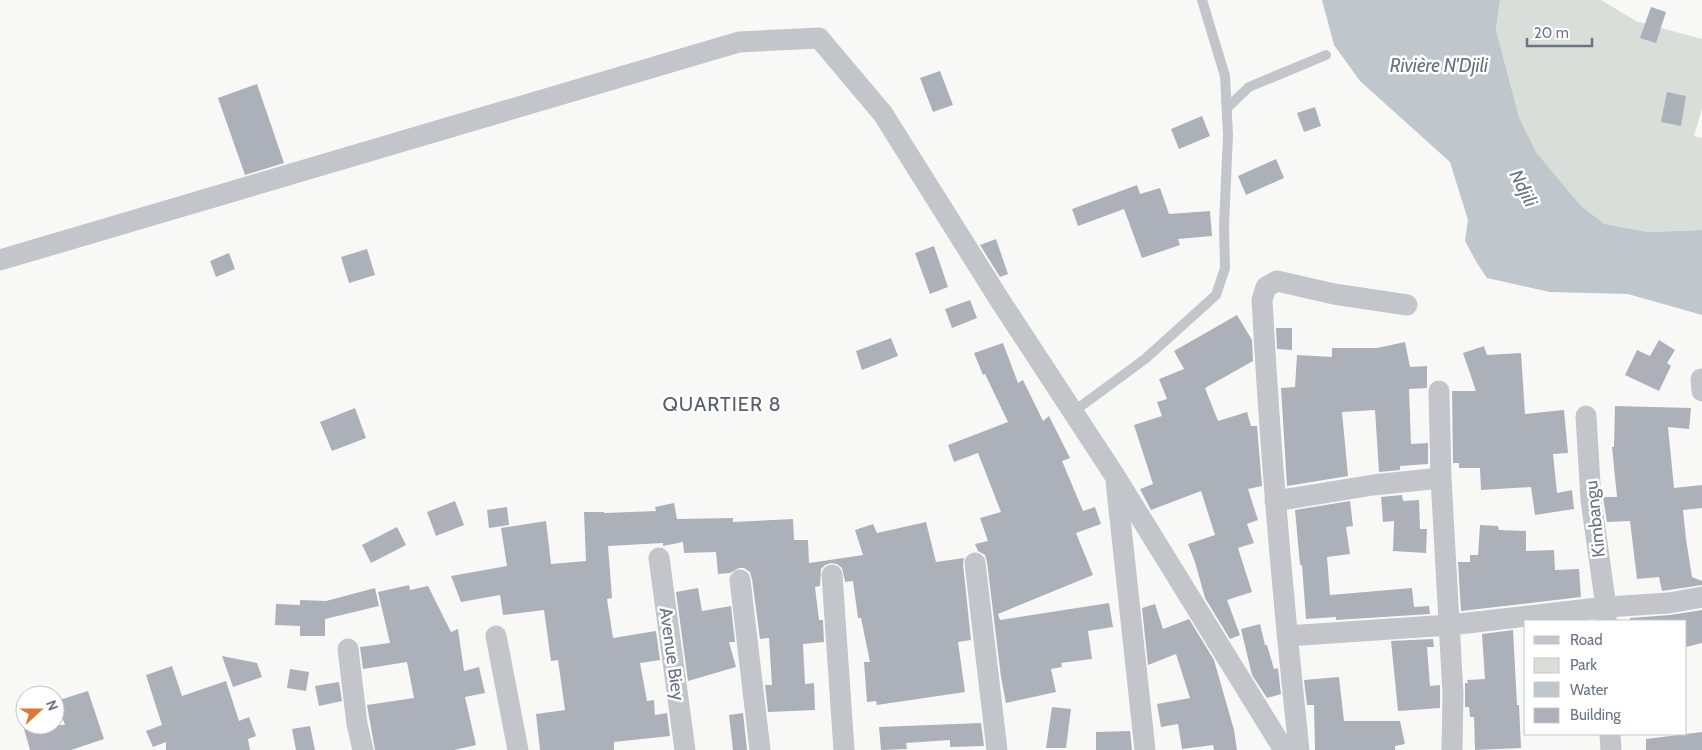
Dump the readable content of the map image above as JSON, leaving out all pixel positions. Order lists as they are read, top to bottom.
{
  "streets": {
    "street": ["Kimbangu", "Avenue Biey"]
  },
  "districts": ["QUARTIER 8"],
  "water": ["Rivière N'Djili", "Ndjili"],
  "legend": [
    "Road",
    "Park",
    "Water",
    "Building"
  ],
  "scale_bar": "20 m",
  "north": "right"
}
